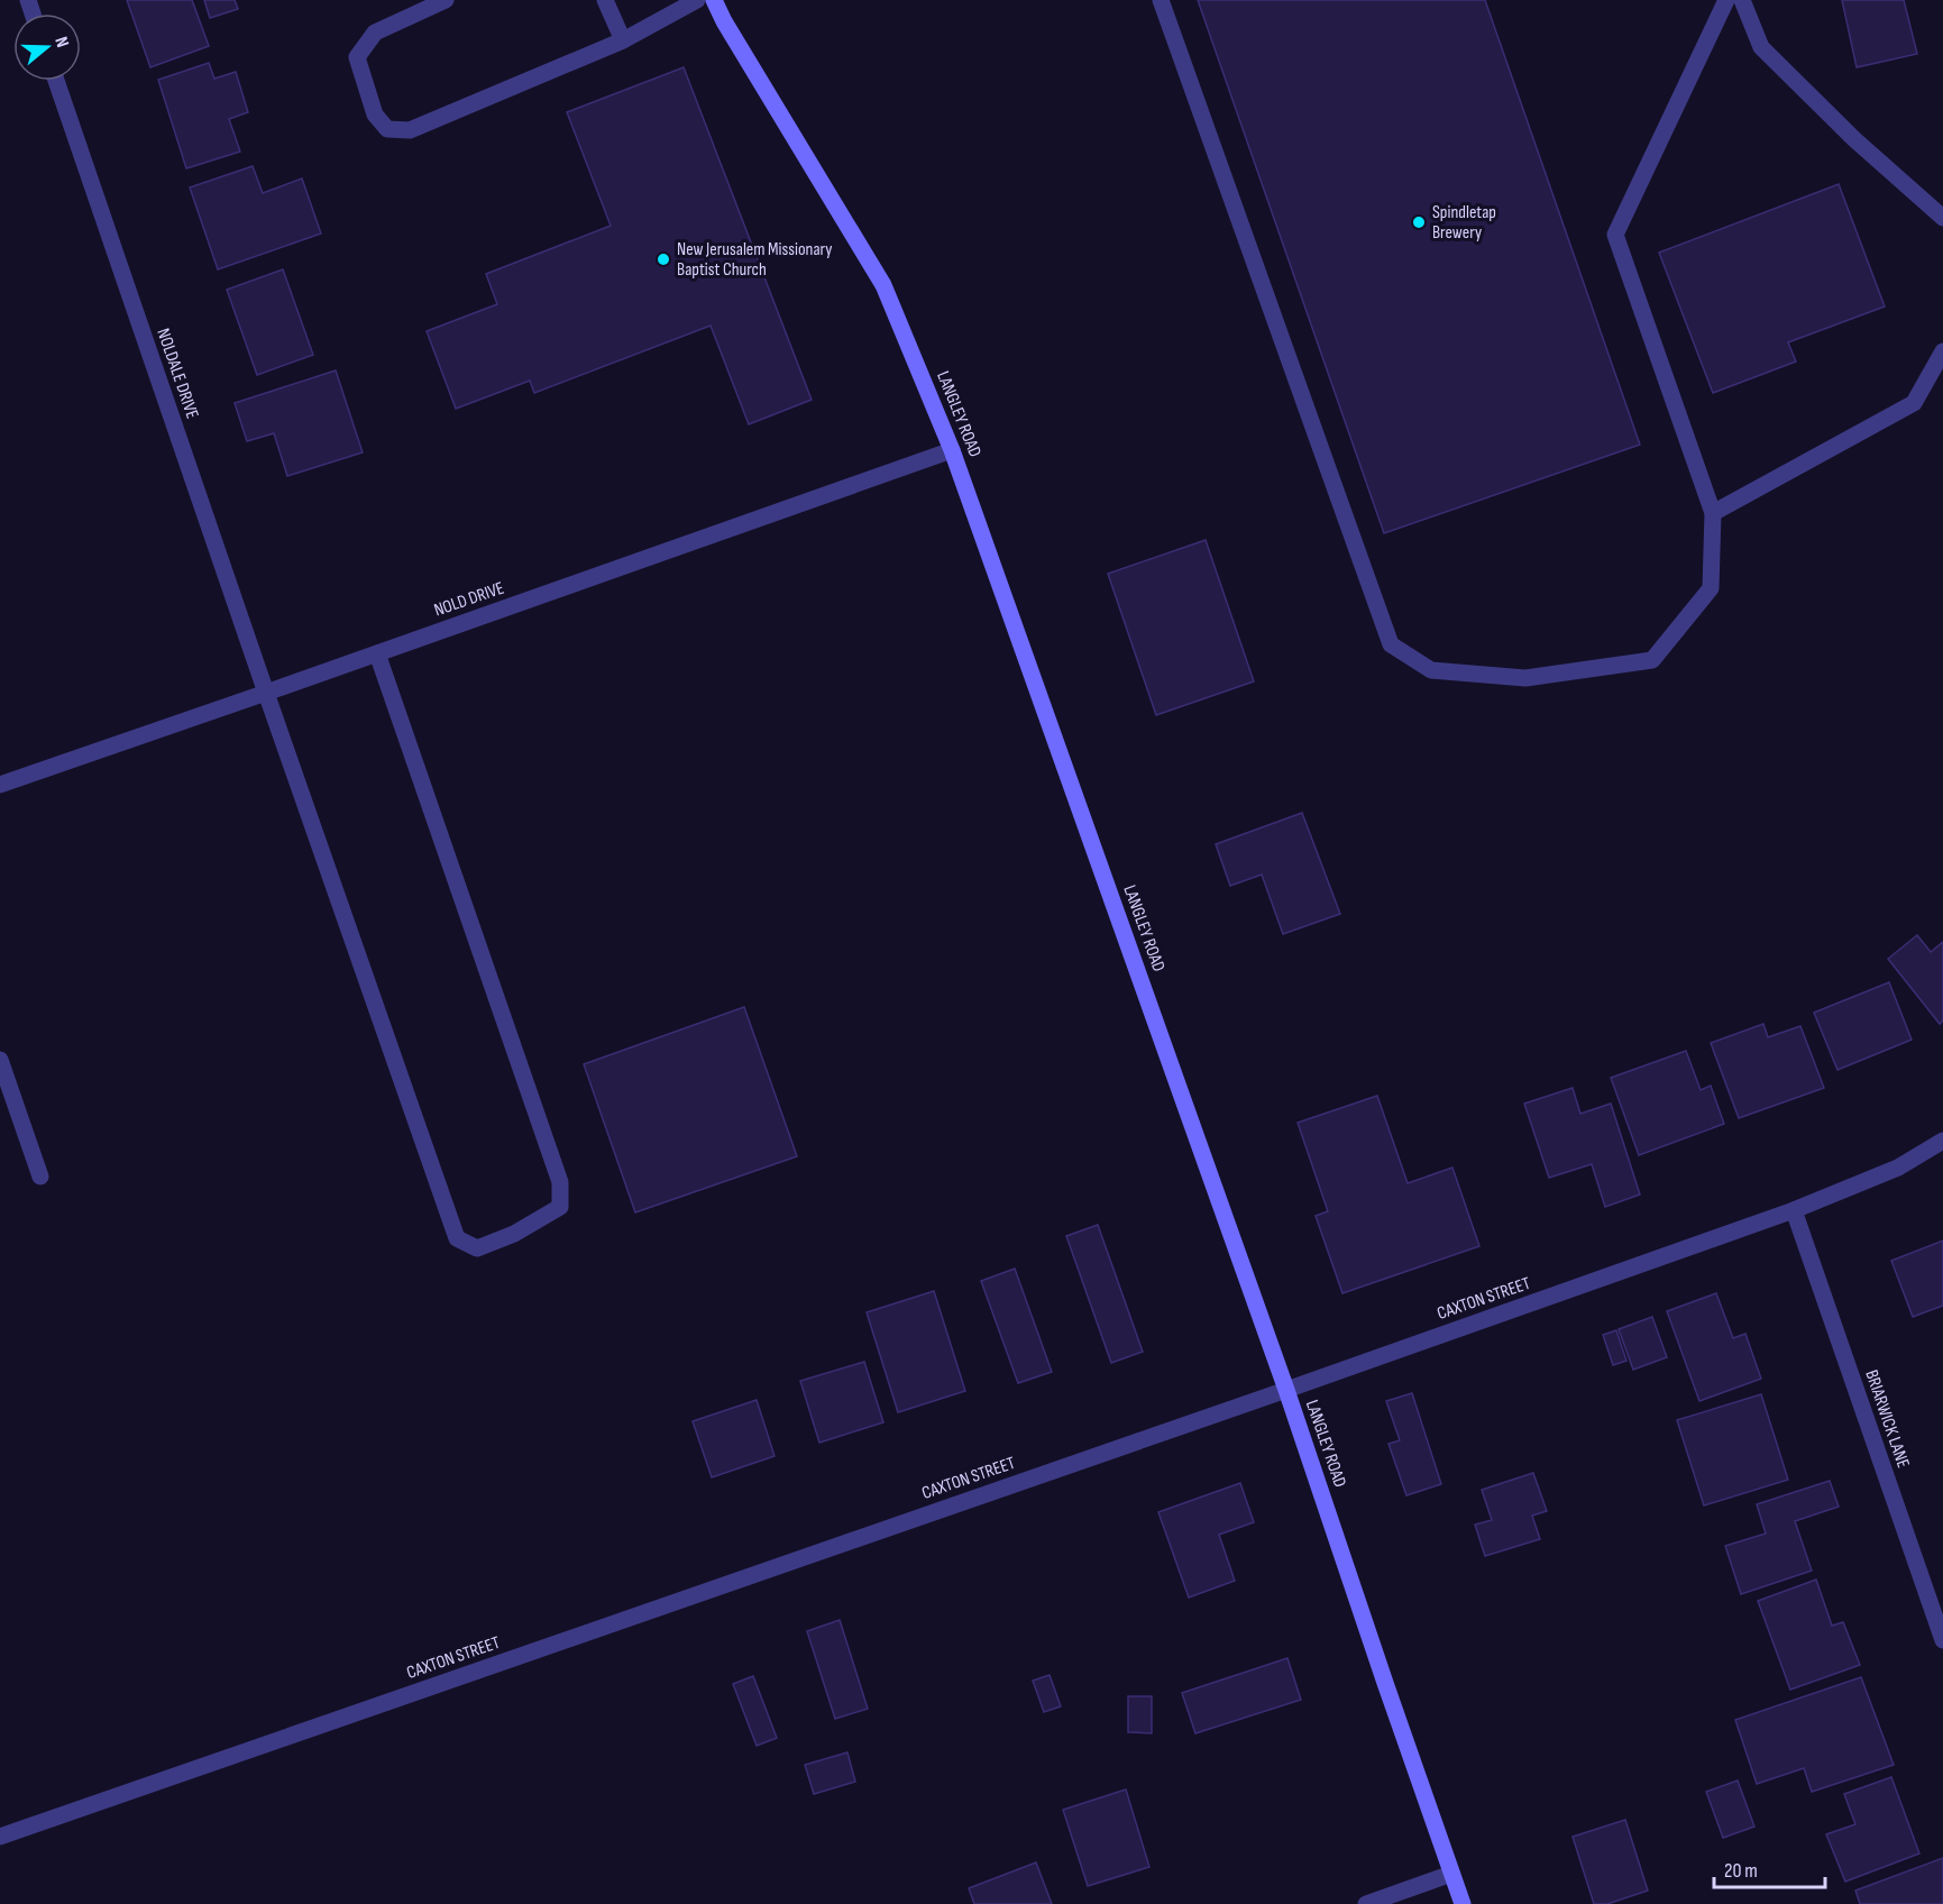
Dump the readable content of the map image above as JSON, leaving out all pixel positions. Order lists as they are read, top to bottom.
{
  "streets": {
    "street": [
      "NOLDALE DRIVE",
      "LANGLEY ROAD",
      "NOLD DRIVE",
      "CAXTON STREET",
      "BRIARWICK LANE"
    ]
  },
  "crossings": [
    ["NOLDALE DRIVE", "NOLD DRIVE"],
    ["LANGLEY ROAD", "NOLD DRIVE"],
    ["LANGLEY ROAD", "CAXTON STREET"],
    ["CAXTON STREET", "BRIARWICK LANE"]
  ],
  "places": ["Spindletap Brewery", "New Jerusalem Missionary Baptist Church"],
  "scale_bar": "20 m",
  "north": "right"
}
